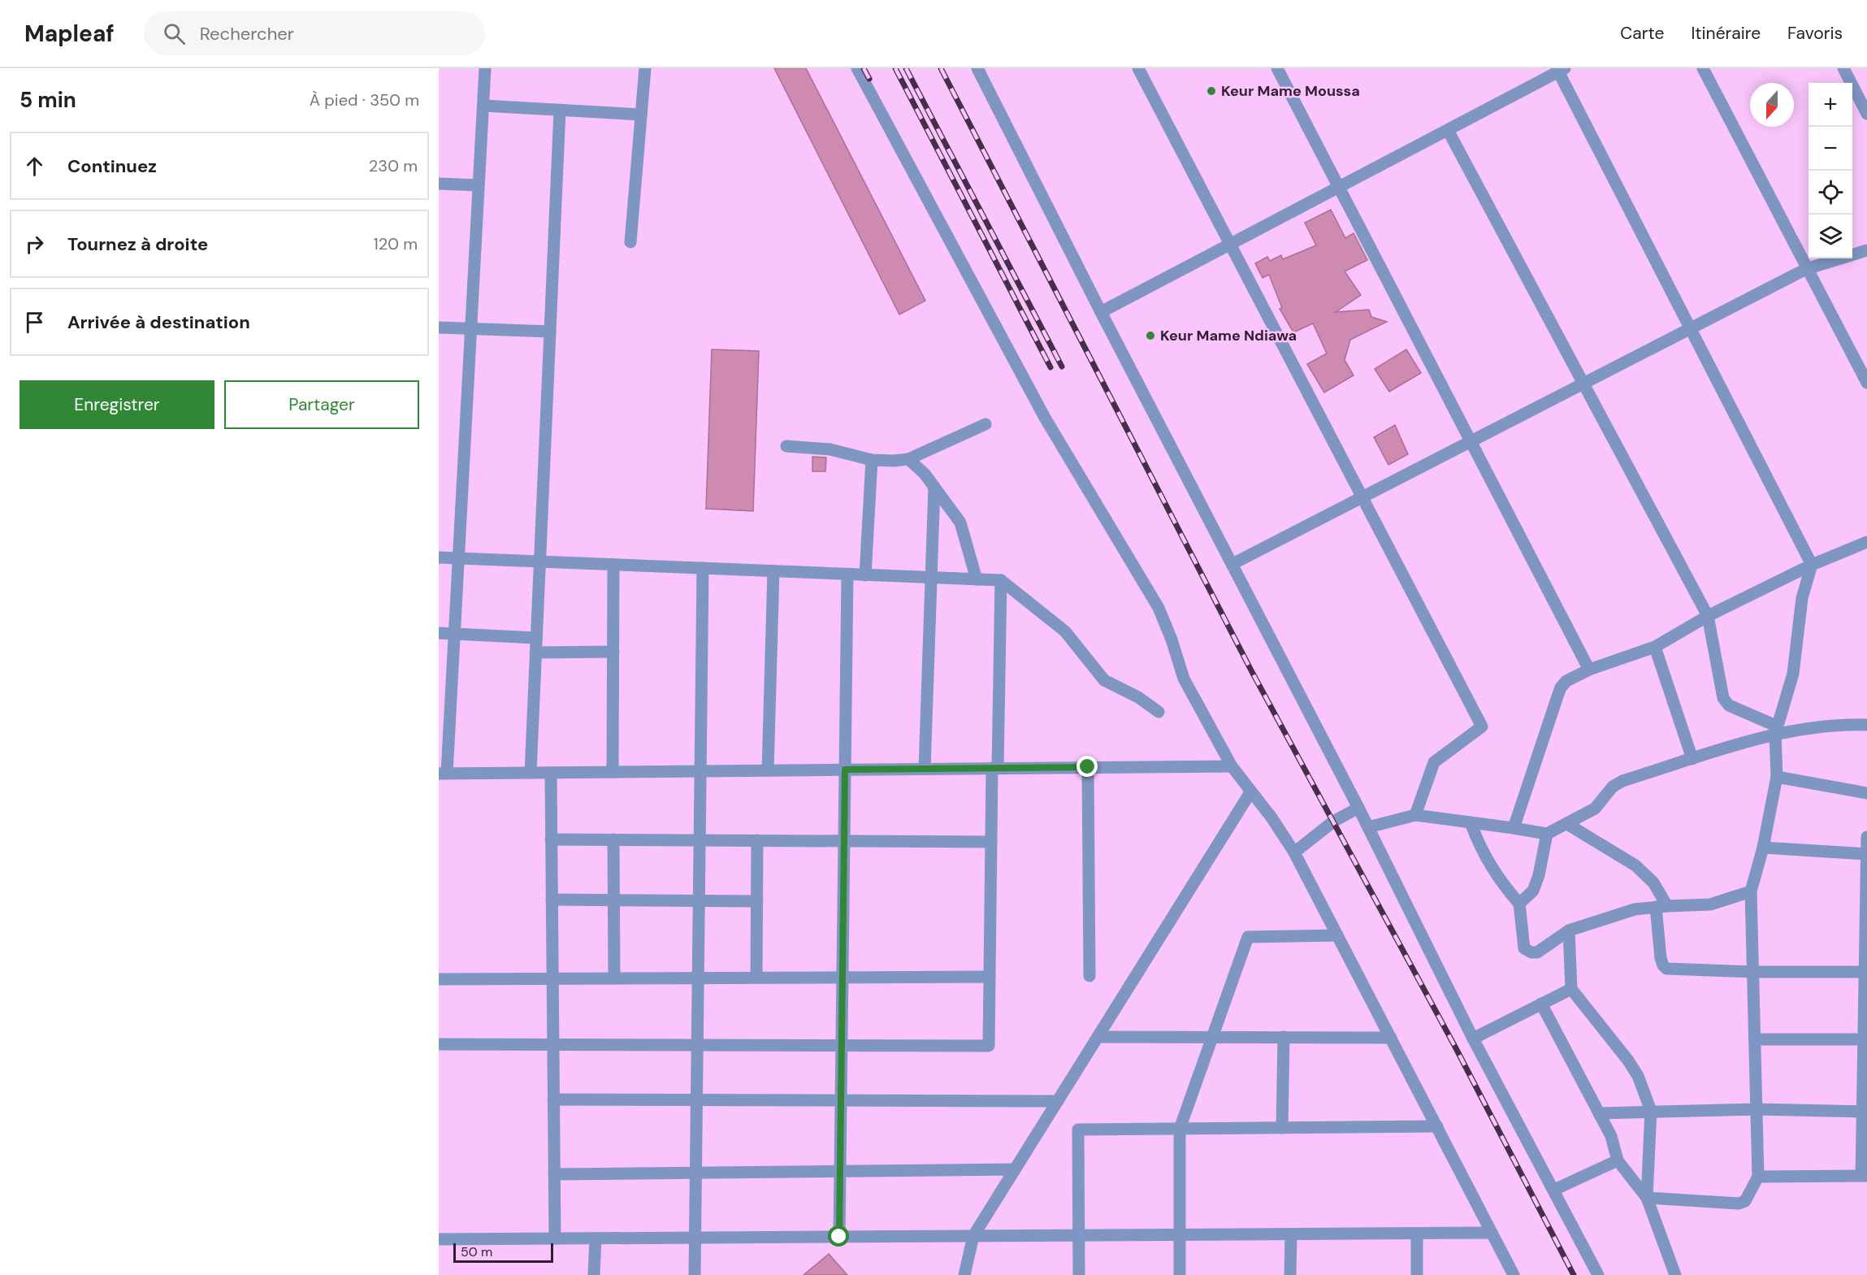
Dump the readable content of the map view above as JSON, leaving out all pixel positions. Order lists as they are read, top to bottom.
{
  "places": ["Keur Mame Moussa", "Keur Mame Ndiawa"],
  "scale_bar": "50 m",
  "north": "bottom",
  "page": {
    "header": "Mapleaf",
    "search": "Rechercher",
    "nav": ["Carte", "Itinéraire", "Favoris"],
    "heading": ["5 min", "À pied · 350 m"],
    "map_buttons": ["+", "−"],
    "list": [
      ["Continuez", "230 m"],
      ["Tournez à droite", "120 m"],
      "Arrivée à destination"
    ],
    "buttons": ["Enregistrer", "Partager"],
    "scale": "50 m"
  }
}
